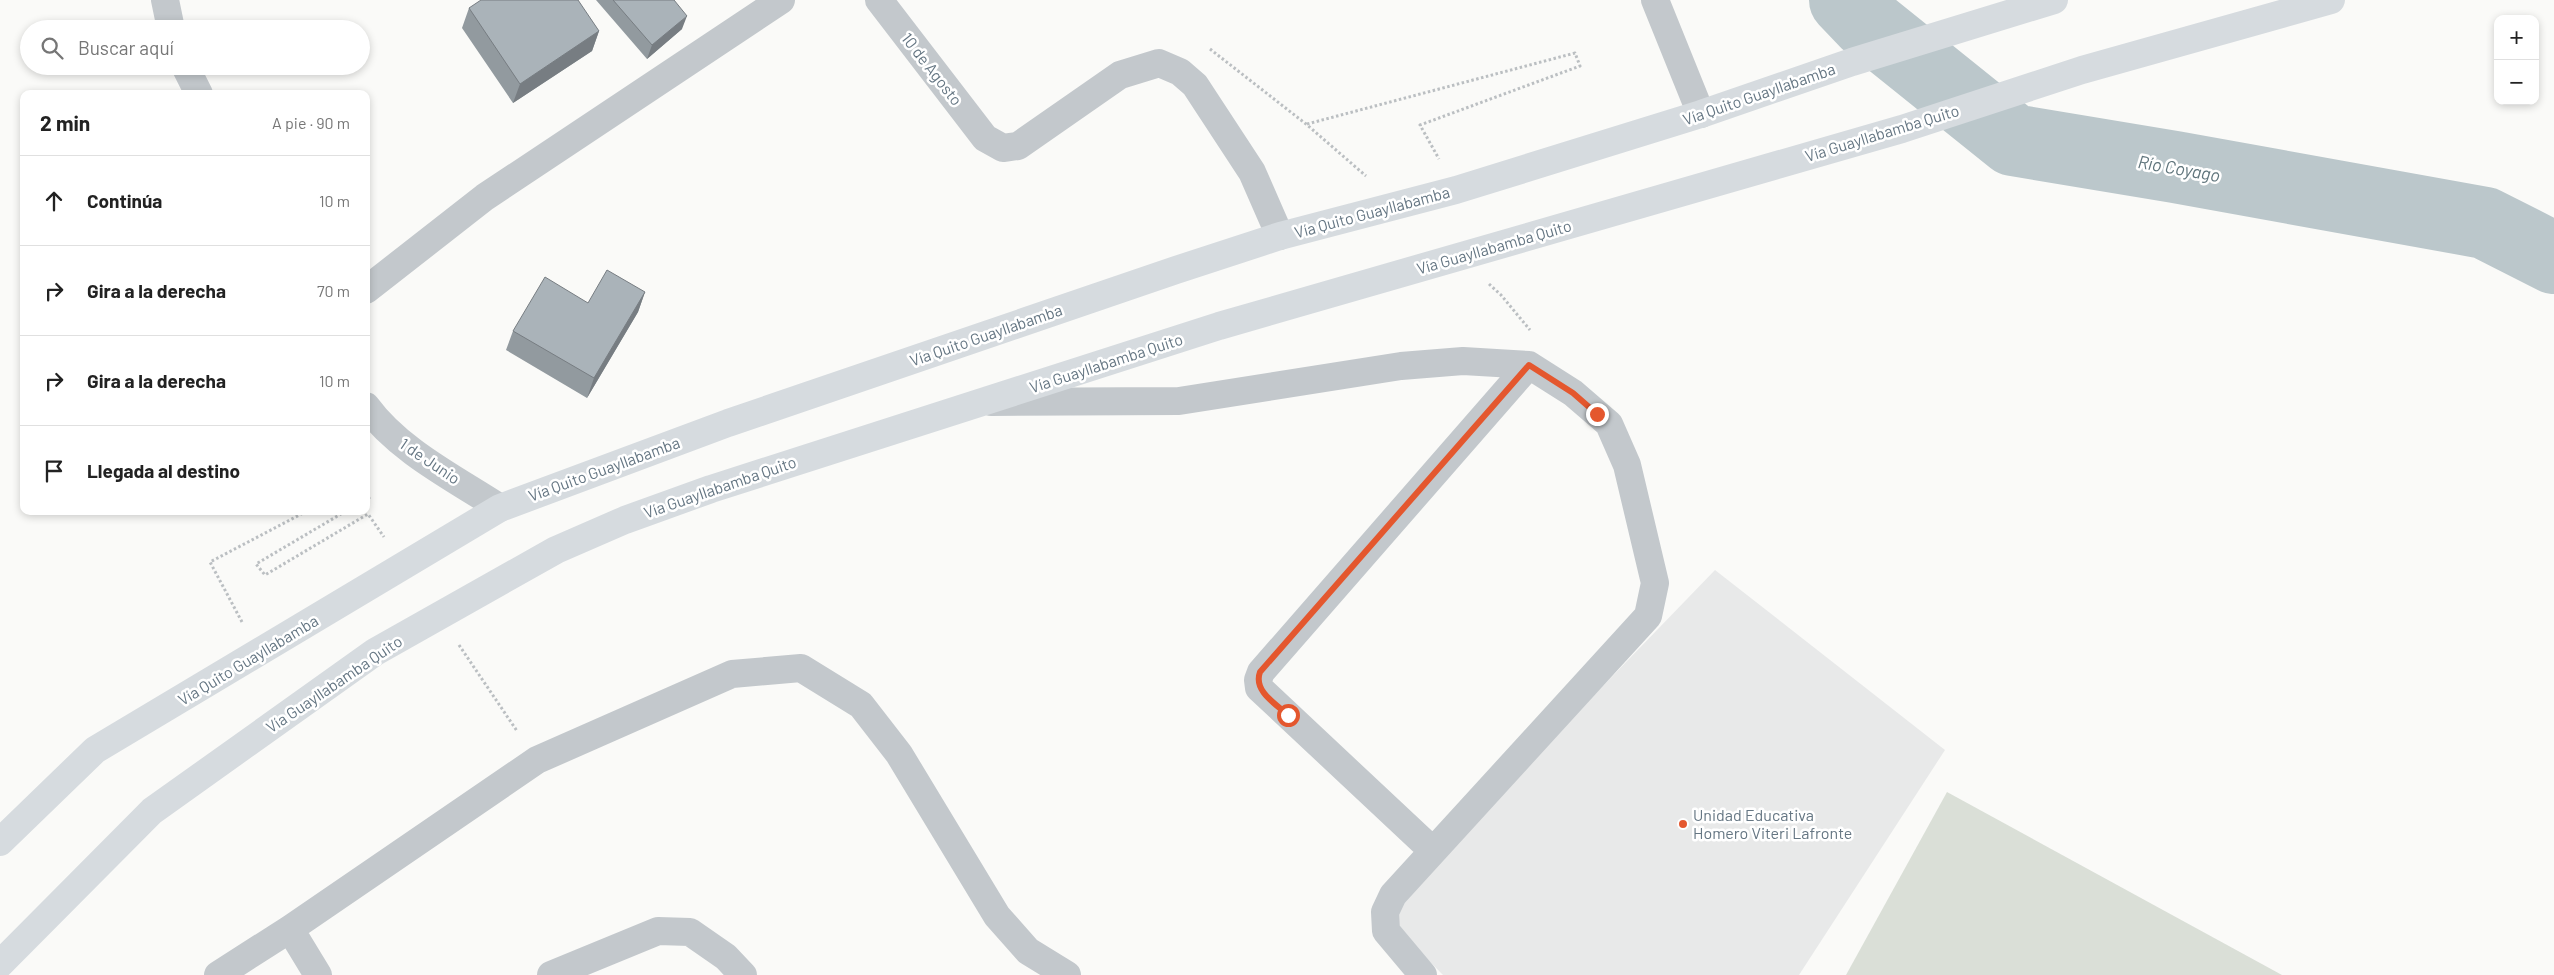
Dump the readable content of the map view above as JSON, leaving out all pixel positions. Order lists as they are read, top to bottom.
{
  "streets": {
    "highway": ["Vía Quito Guayllabamba", "Vía Guayllabamba Quito"],
    "street": ["10 de Agosto", "1 de Junio"]
  },
  "crossings": [
    ["10 de Agosto", "Vía Quito Guayllabamba"],
    ["Vía Quito Guayllabamba", "1 de Junio"]
  ],
  "water": ["Río Coyago"],
  "places": ["Unidad Educativa Homero Viteri Lafronte"],
  "page": {
    "map_buttons": ["+", "−"],
    "search": "Buscar aquí",
    "heading": ["2 min", "A pie · 90 m"],
    "list": [
      ["Continúa", "10 m"],
      ["Gira a la derecha", "70 m"],
      ["Gira a la derecha", "10 m"],
      "Llegada al destino"
    ]
  }
}
